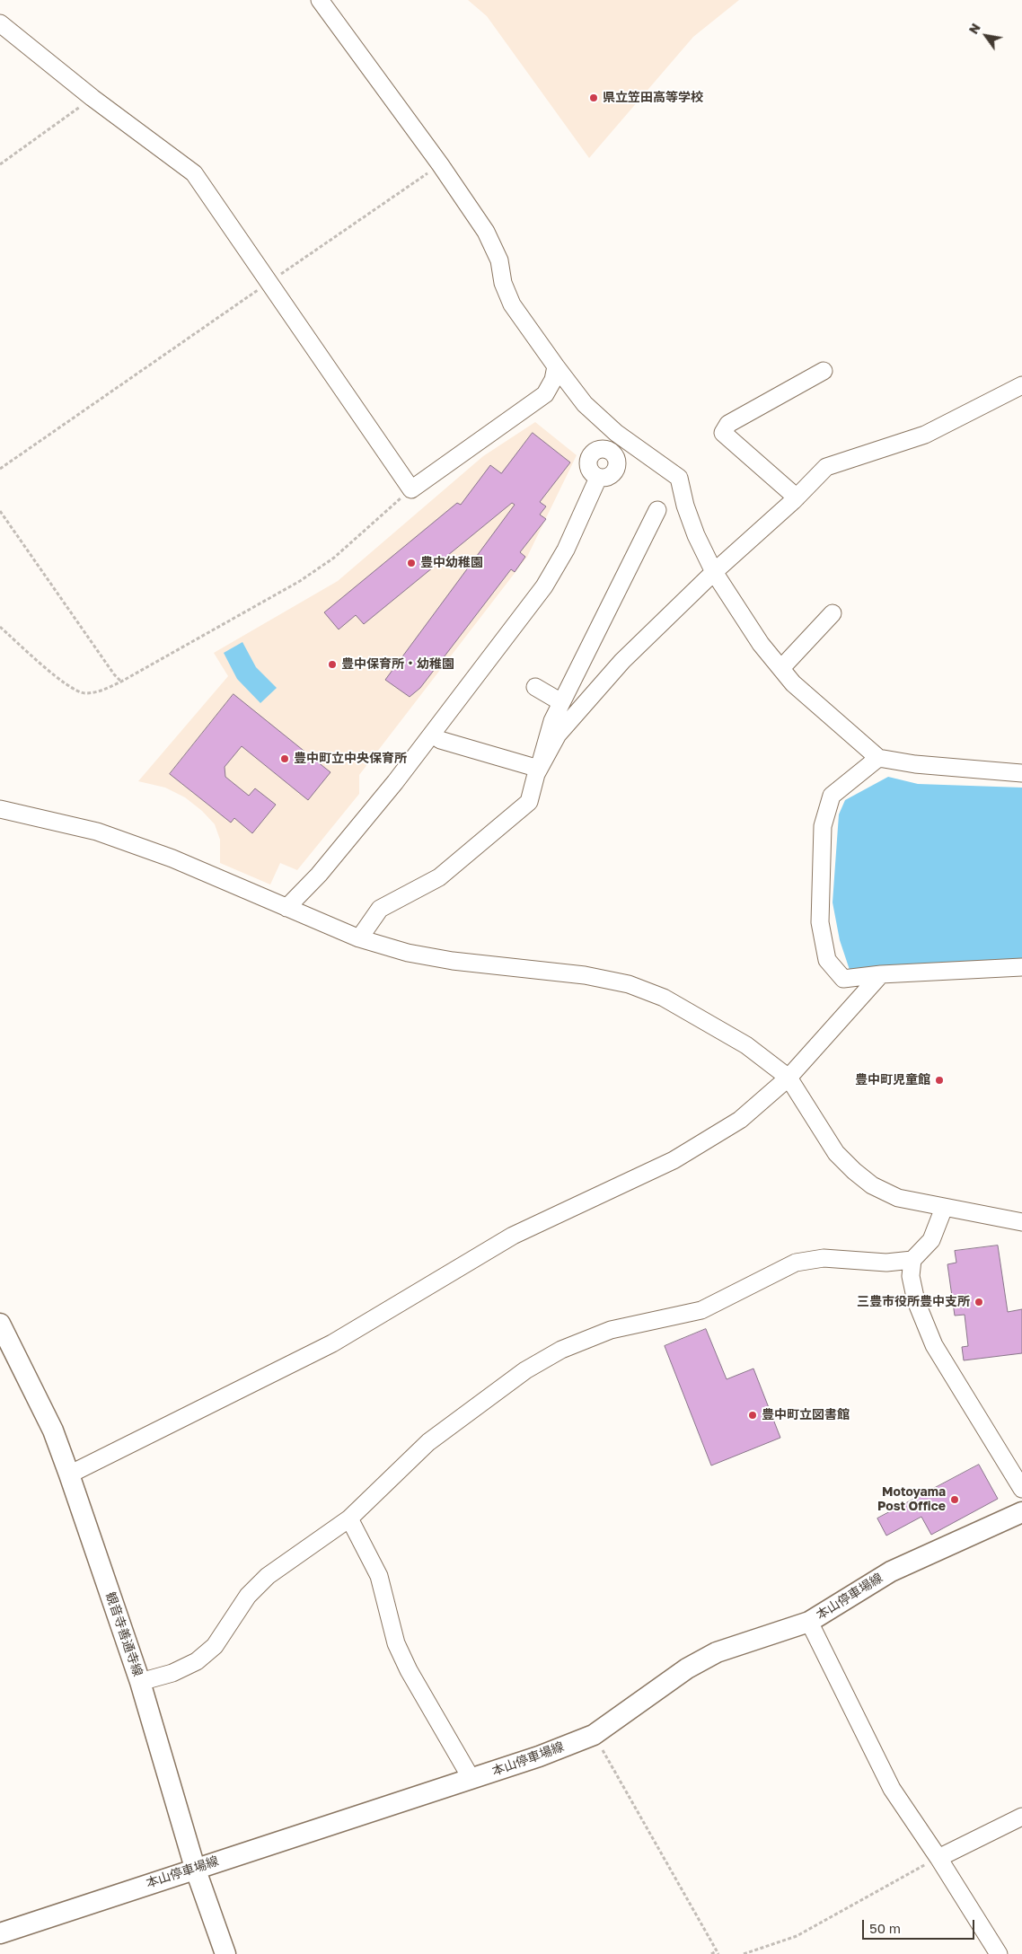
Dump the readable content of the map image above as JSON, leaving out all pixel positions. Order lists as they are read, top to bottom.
{
  "streets": {
    "main road": ["本山停車場線", "観音寺善通寺線"]
  },
  "crossings": [
    ["本山停車場線", "観音寺善通寺線"]
  ],
  "places": [
    "県立笠田高等学校",
    "豊中幼稚園",
    "豊中保育所・幼稚園",
    "豊中町立中央保育所",
    "豊中町児童館",
    "三豊市役所豊中支所",
    "豊中町立図書館",
    "Motoyama Post Office"
  ],
  "scale_bar": "50 m",
  "north": "top left"
}
